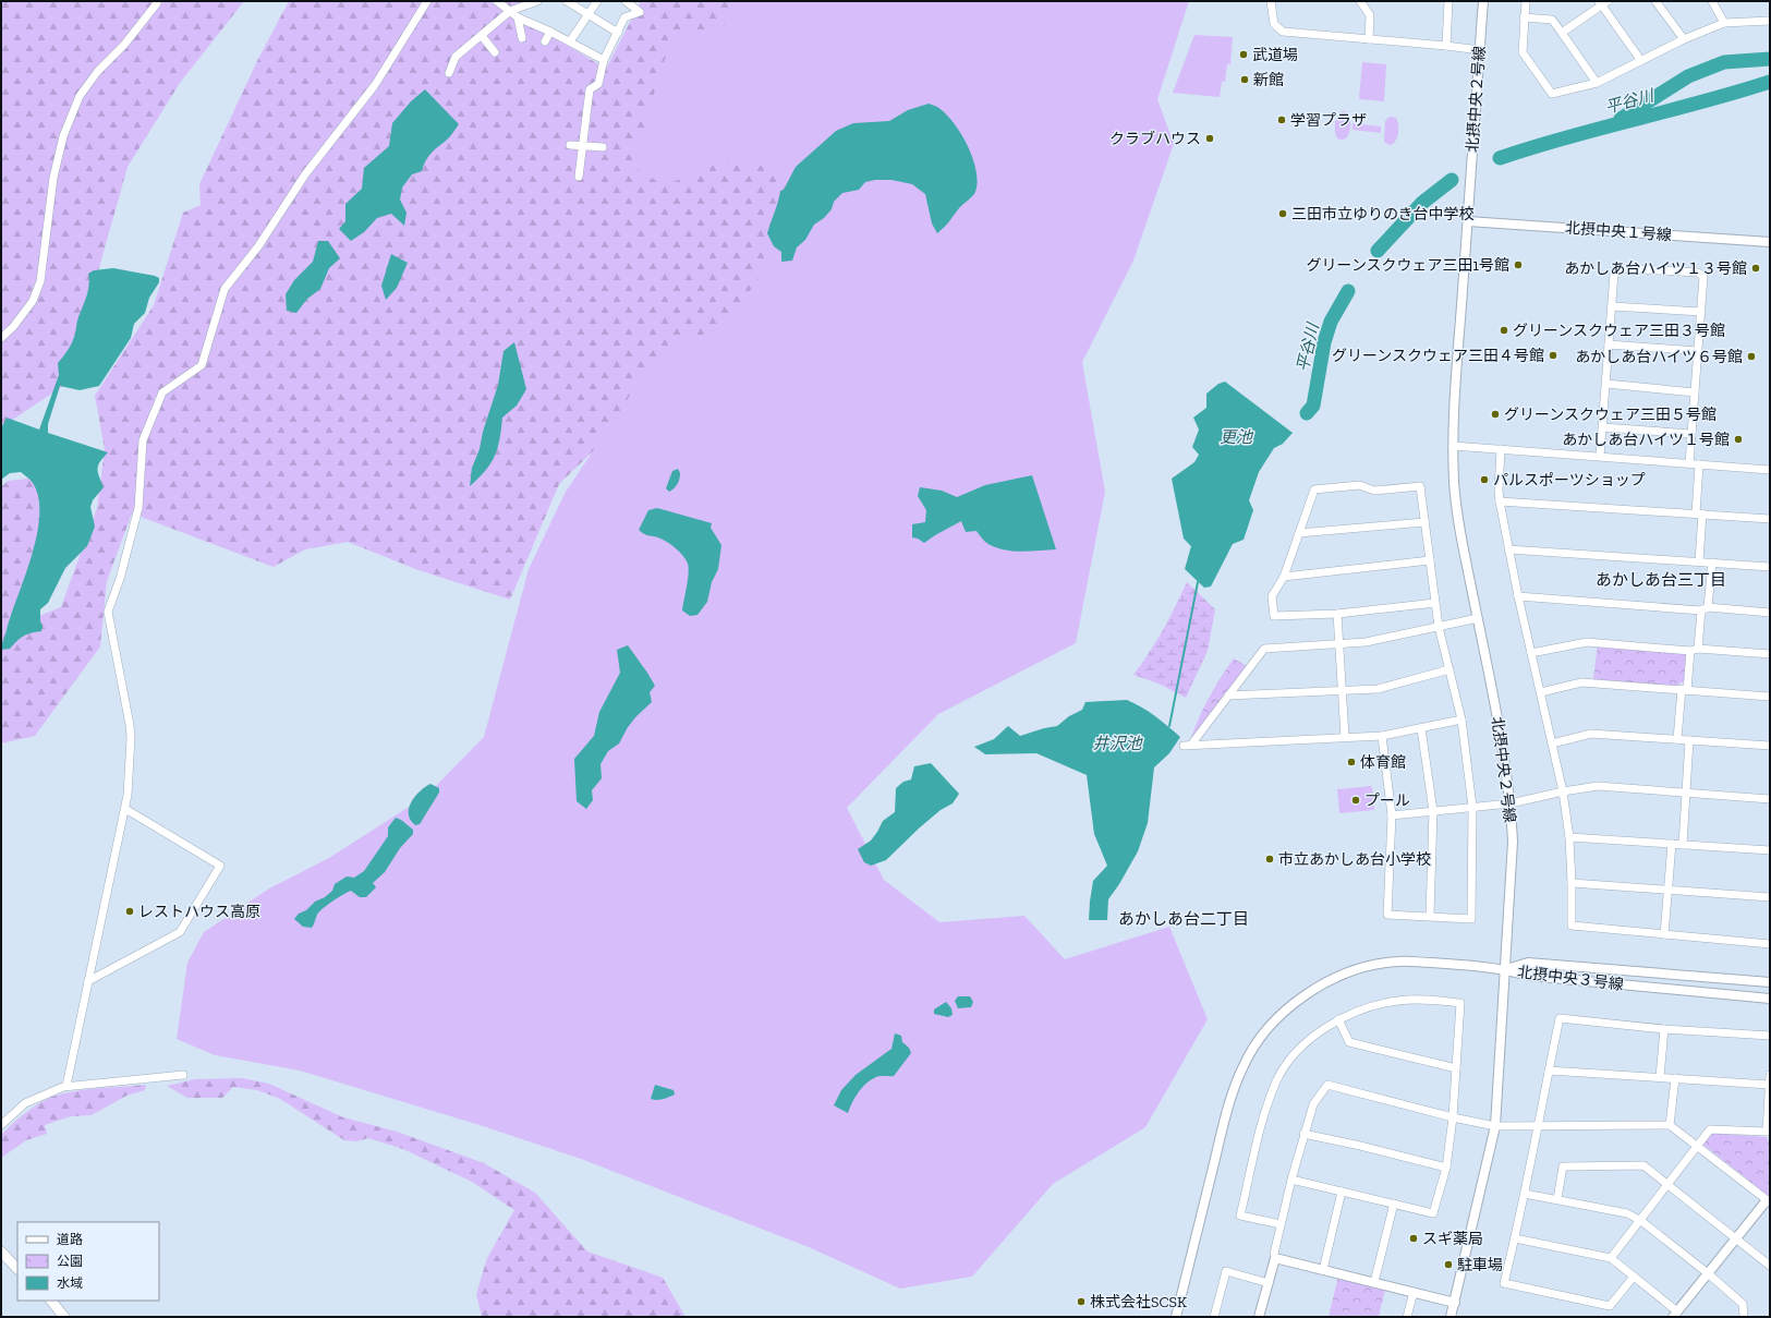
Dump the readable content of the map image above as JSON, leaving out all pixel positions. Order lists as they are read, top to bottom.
{
  "streets": {
    "street": ["北摂中央２号線", "北摂中央１号線", "北摂中央３号線"]
  },
  "crossings": [
    ["北摂中央２号線", "北摂中央１号線"],
    ["北摂中央２号線", "北摂中央３号線"]
  ],
  "districts": ["あかしあ台三丁目", "あかしあ台二丁目"],
  "water": ["平谷川", "更池", "井沢池"],
  "places": [
    "武道場",
    "新館",
    "学習プラザ",
    "クラブハウス",
    "三田市立ゆりのき台中学校",
    "グリーンスクウェア三田1号館",
    "あかしあ台ハイツ１３号館",
    "グリーンスクウェア三田３号館",
    "グリーンスクウェア三田４号館",
    "あかしあ台ハイツ６号館",
    "グリーンスクウェア三田５号館",
    "あかしあ台ハイツ１号館",
    "パルスポーツショップ",
    "体育館",
    "プール",
    "市立あかしあ台小学校",
    "レストハウス高原",
    "スギ薬局",
    "駐車場",
    "株式会社SCSK"
  ],
  "legend": ["道路", "公園", "水域"]
}
